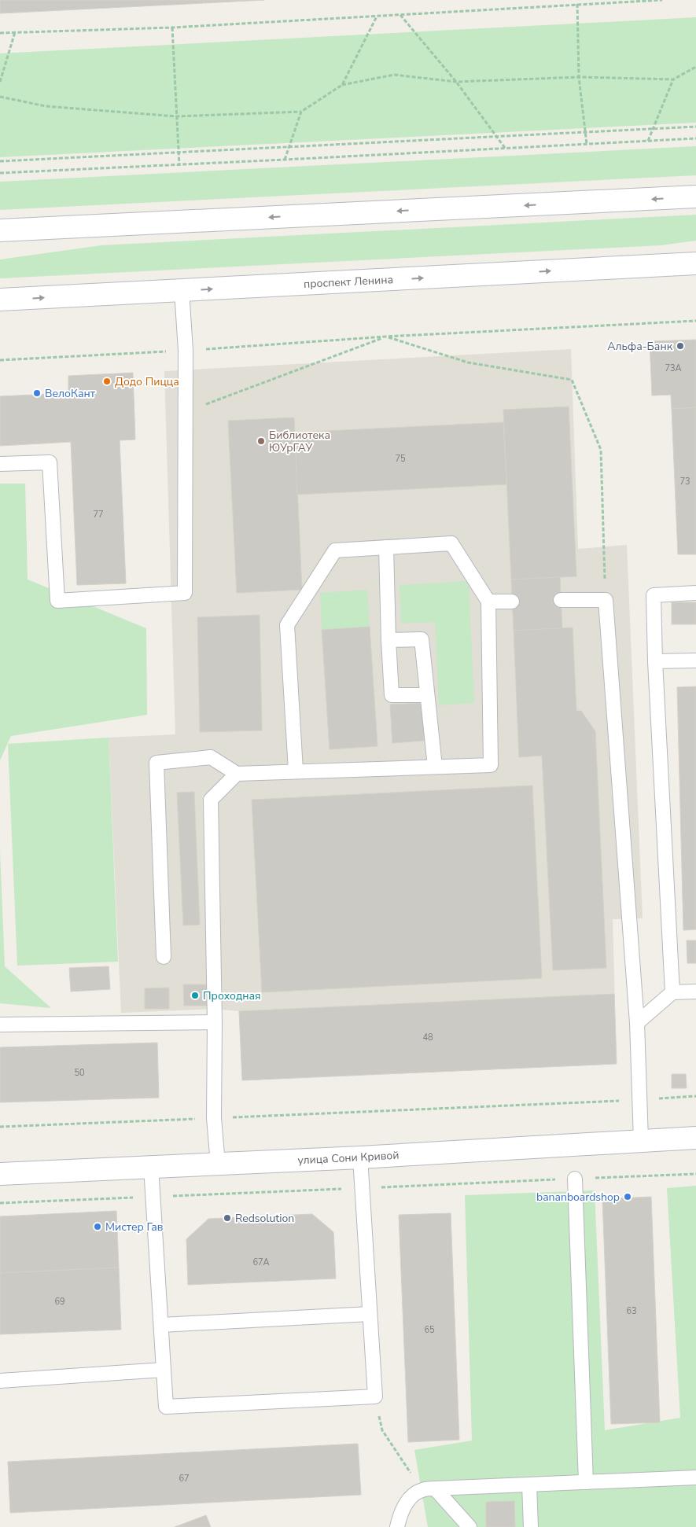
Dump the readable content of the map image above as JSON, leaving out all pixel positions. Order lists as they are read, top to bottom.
{
  "streets": {
    "main road": ["проспект Ленина", "улица Сони Кривой"]
  },
  "places": [
    "Альфа-Банк",
    "Додо Пицца",
    "ВелоКант",
    "Библиотека ЮУрГАУ",
    "Проходная",
    "bananboardshop",
    "Redsolution",
    "Мистер Гав"
  ],
  "house_numbers": [
    "73А",
    "75",
    "73",
    "77",
    "48",
    "50",
    "67А",
    "69",
    "63",
    "65",
    "67"
  ]
}
